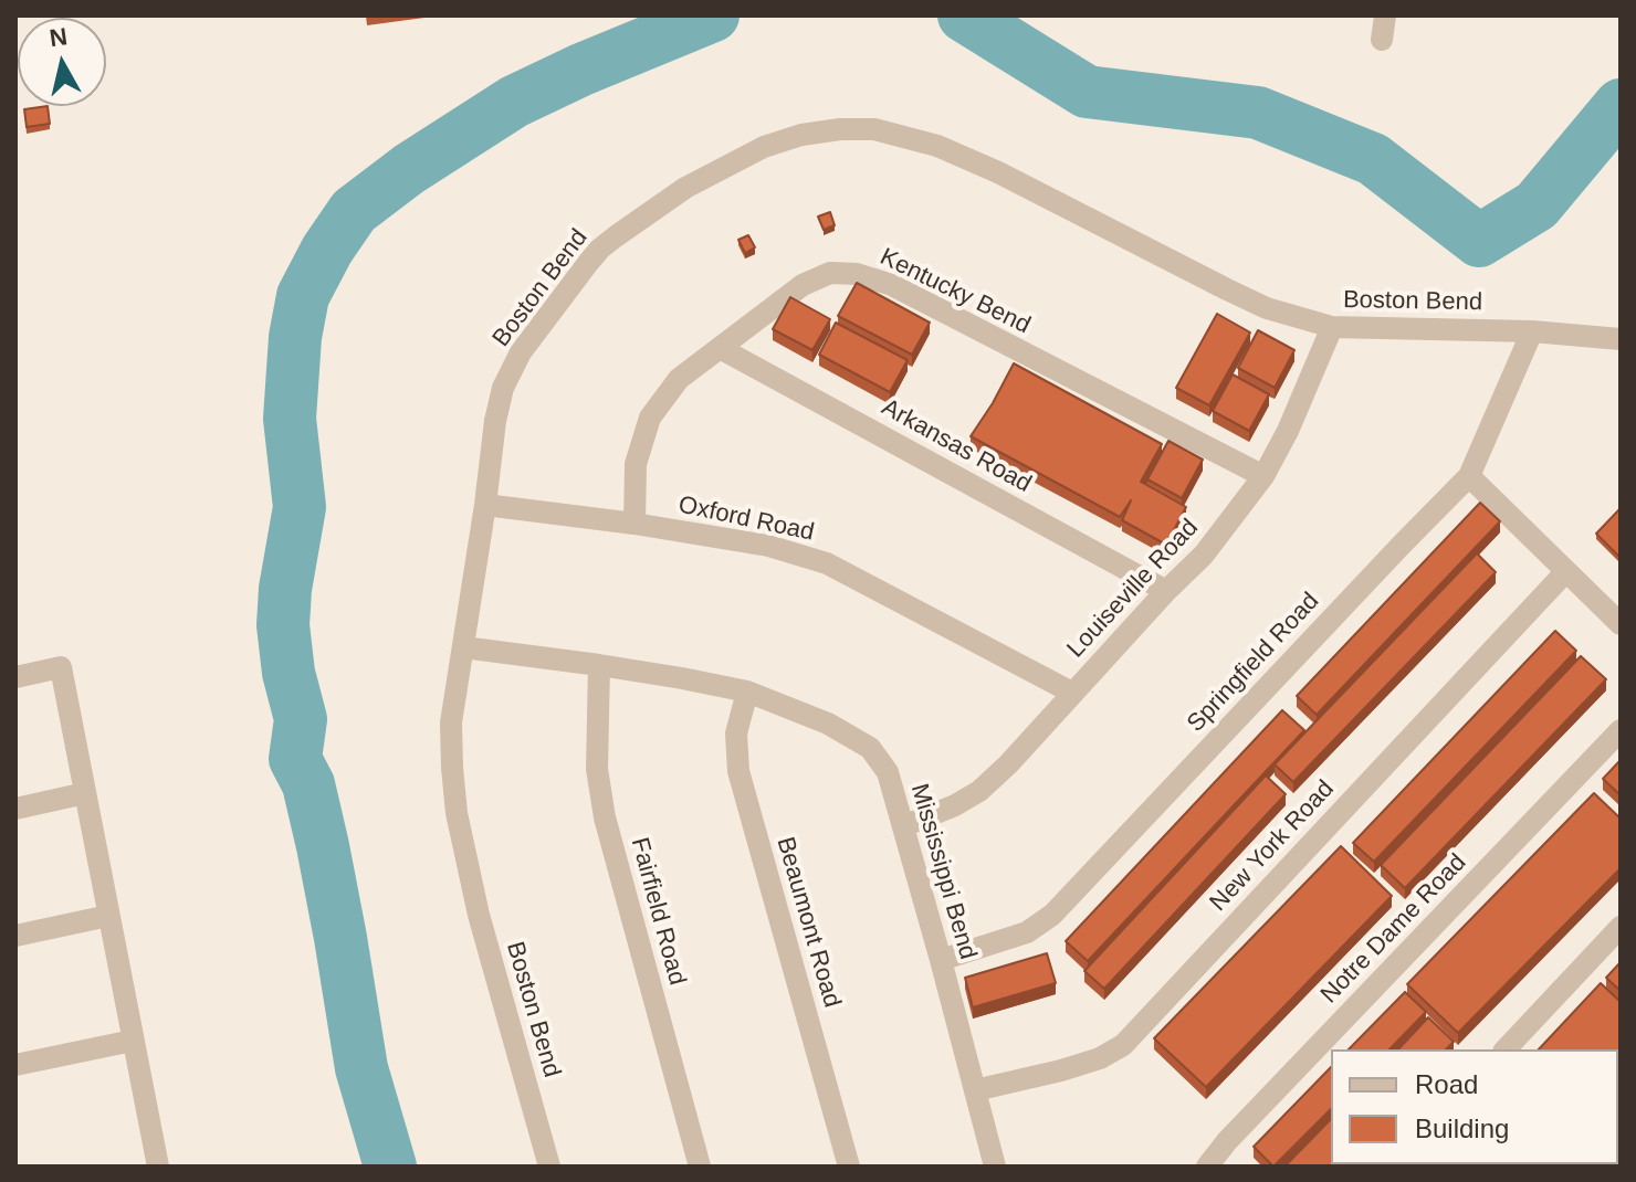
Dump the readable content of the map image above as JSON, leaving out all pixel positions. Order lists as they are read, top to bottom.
{
  "streets": {
    "street": [
      "Boston Bend",
      "Kentucky Bend",
      "Arkansas Road",
      "Oxford Road",
      "Louiseville Road",
      "Springfield Road",
      "New York Road",
      "Mississippi Bend",
      "Fairfield Road",
      "Beaumont Road",
      "Notre Dame Road"
    ]
  },
  "crossings": [
    ["Boston Bend", "Oxford Road"],
    ["Boston Bend", "Louiseville Road"],
    ["Boston Bend", "Springfield Road"],
    ["Boston Bend", "Mississippi Bend"],
    ["Kentucky Bend", "Arkansas Road"],
    ["Kentucky Bend", "Oxford Road"],
    ["Kentucky Bend", "Louiseville Road"],
    ["Arkansas Road", "Louiseville Road"],
    ["Oxford Road", "Louiseville Road"],
    ["Louiseville Road", "Mississippi Bend"],
    ["Springfield Road", "Mississippi Bend"],
    ["New York Road", "Mississippi Bend"],
    ["Mississippi Bend", "Fairfield Road"],
    ["Mississippi Bend", "Beaumont Road"]
  ],
  "legend": ["Road", "Building"],
  "north": "top"
}
